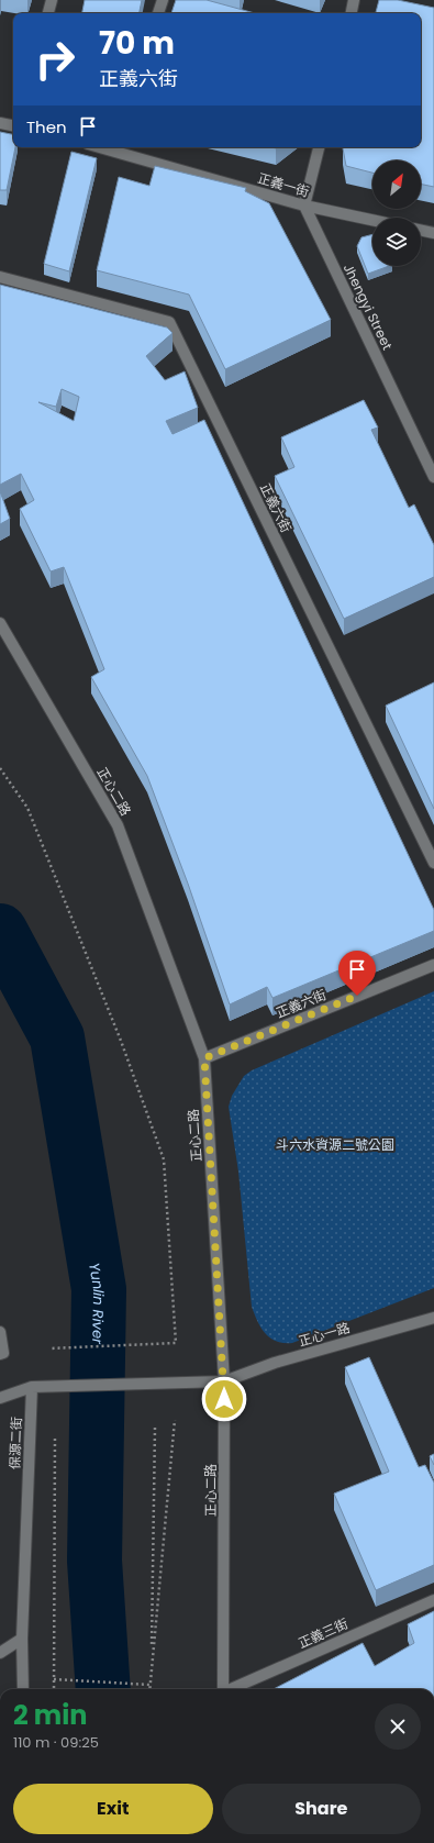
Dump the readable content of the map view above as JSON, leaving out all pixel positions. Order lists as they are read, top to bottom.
{
  "streets": {
    "street": [
      "正義一街",
      "Jhengyi Street",
      "正義六街",
      "正心二路",
      "正心一路",
      "保源二街",
      "正義三街"
    ]
  },
  "crossings": [
    ["正義一街", "Jhengyi Street"],
    ["正義六街", "正心二路"],
    ["正心二路", "正心一路"]
  ],
  "water": ["Yunlin River"],
  "parks": ["斗六水資源二號公園"],
  "north": "top right",
  "page": {
    "turn": ["70 m", "正義六街"],
    "then": "Then",
    "heading": ["2 min", "110 m · 09:25"],
    "buttons": ["Exit", "Share"]
  }
}
